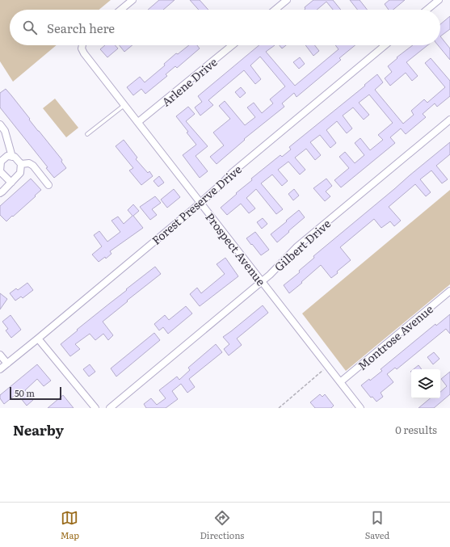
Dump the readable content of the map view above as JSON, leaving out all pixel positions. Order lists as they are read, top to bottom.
{
  "streets": {
    "street": [
      "Arlene Drive",
      "Forest Preserve Drive",
      "Gilbert Drive",
      "Prospect Avenue",
      "Montrose Avenue"
    ]
  },
  "crossings": [
    ["Arlene Drive", "Prospect Avenue"],
    ["Forest Preserve Drive", "Prospect Avenue"],
    ["Gilbert Drive", "Prospect Avenue"],
    ["Prospect Avenue", "Montrose Avenue"]
  ],
  "scale_bar": "50 m",
  "page": {
    "search": "Search here",
    "scale": "50 m",
    "heading": ["Nearby", "0 results"],
    "nav": ["Map", "Directions", "Saved"]
  }
}
